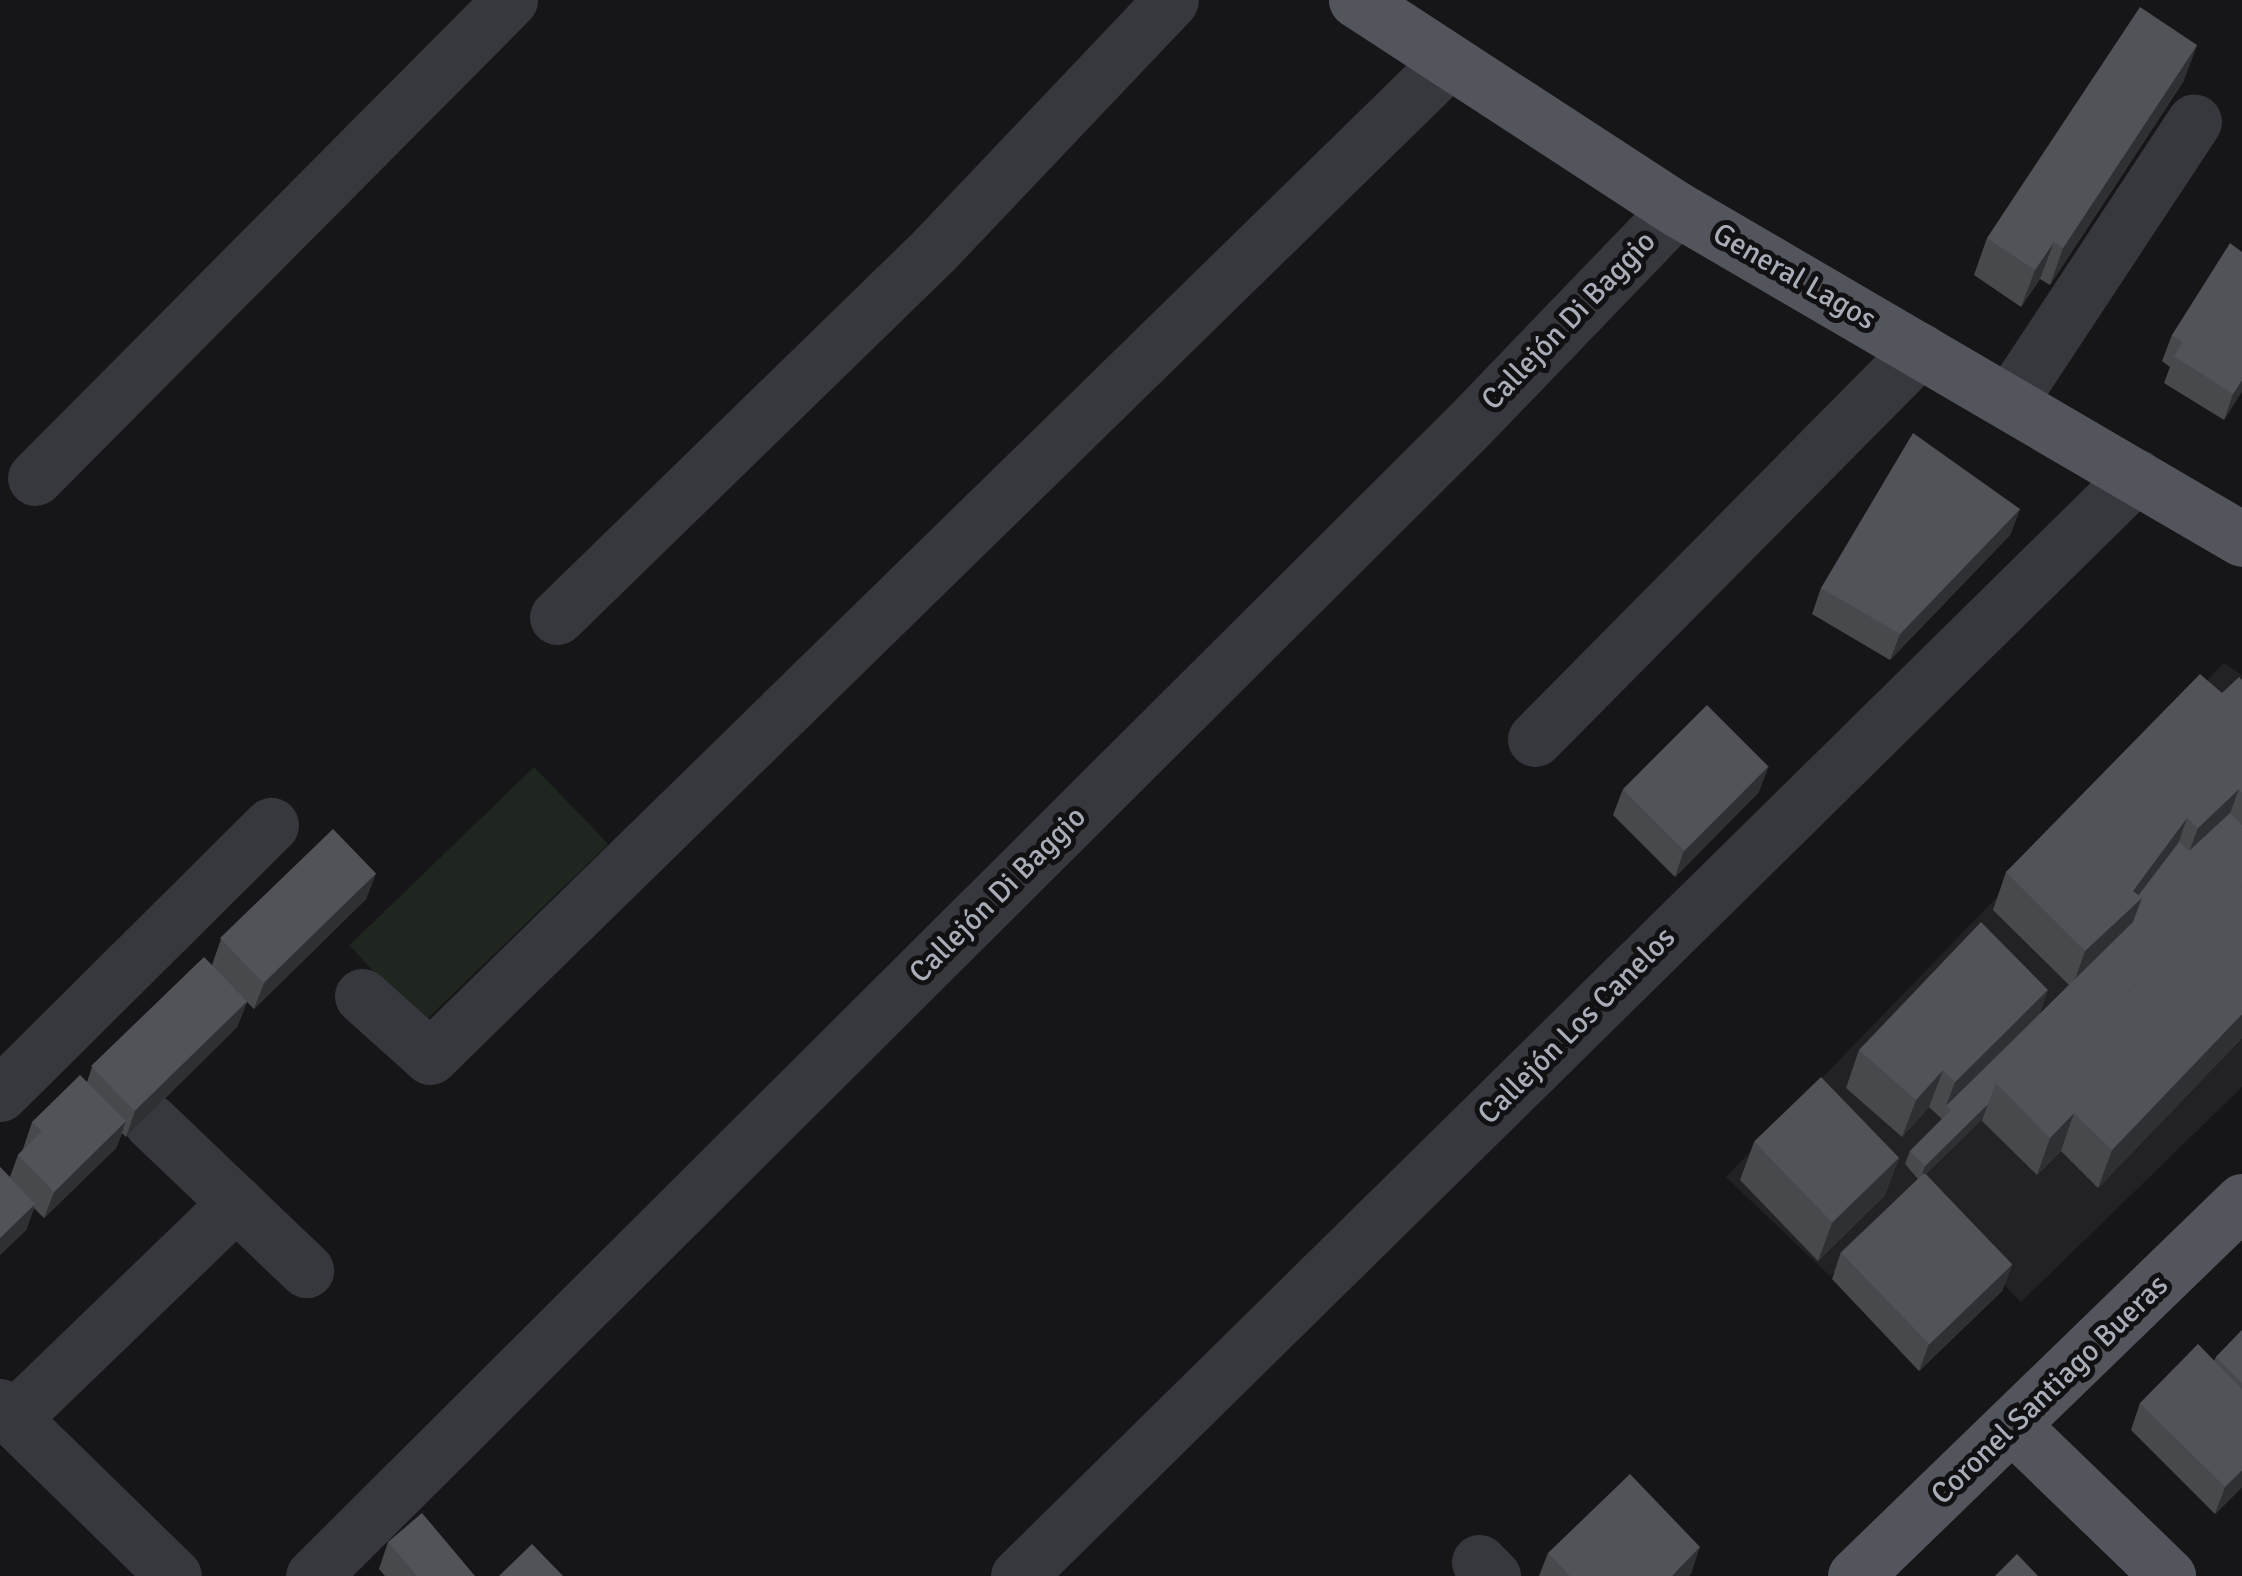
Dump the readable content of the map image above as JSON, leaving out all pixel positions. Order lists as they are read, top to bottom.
{
  "streets": {
    "main road": ["General Lagos", "Coronel Santiago Bueras"],
    "street": ["Callejón Di Baggio", "Callejón Los Canelos"]
  },
  "crossings": [
    ["General Lagos", "Callejón Di Baggio"],
    ["General Lagos", "Callejón Los Canelos"]
  ]
}
